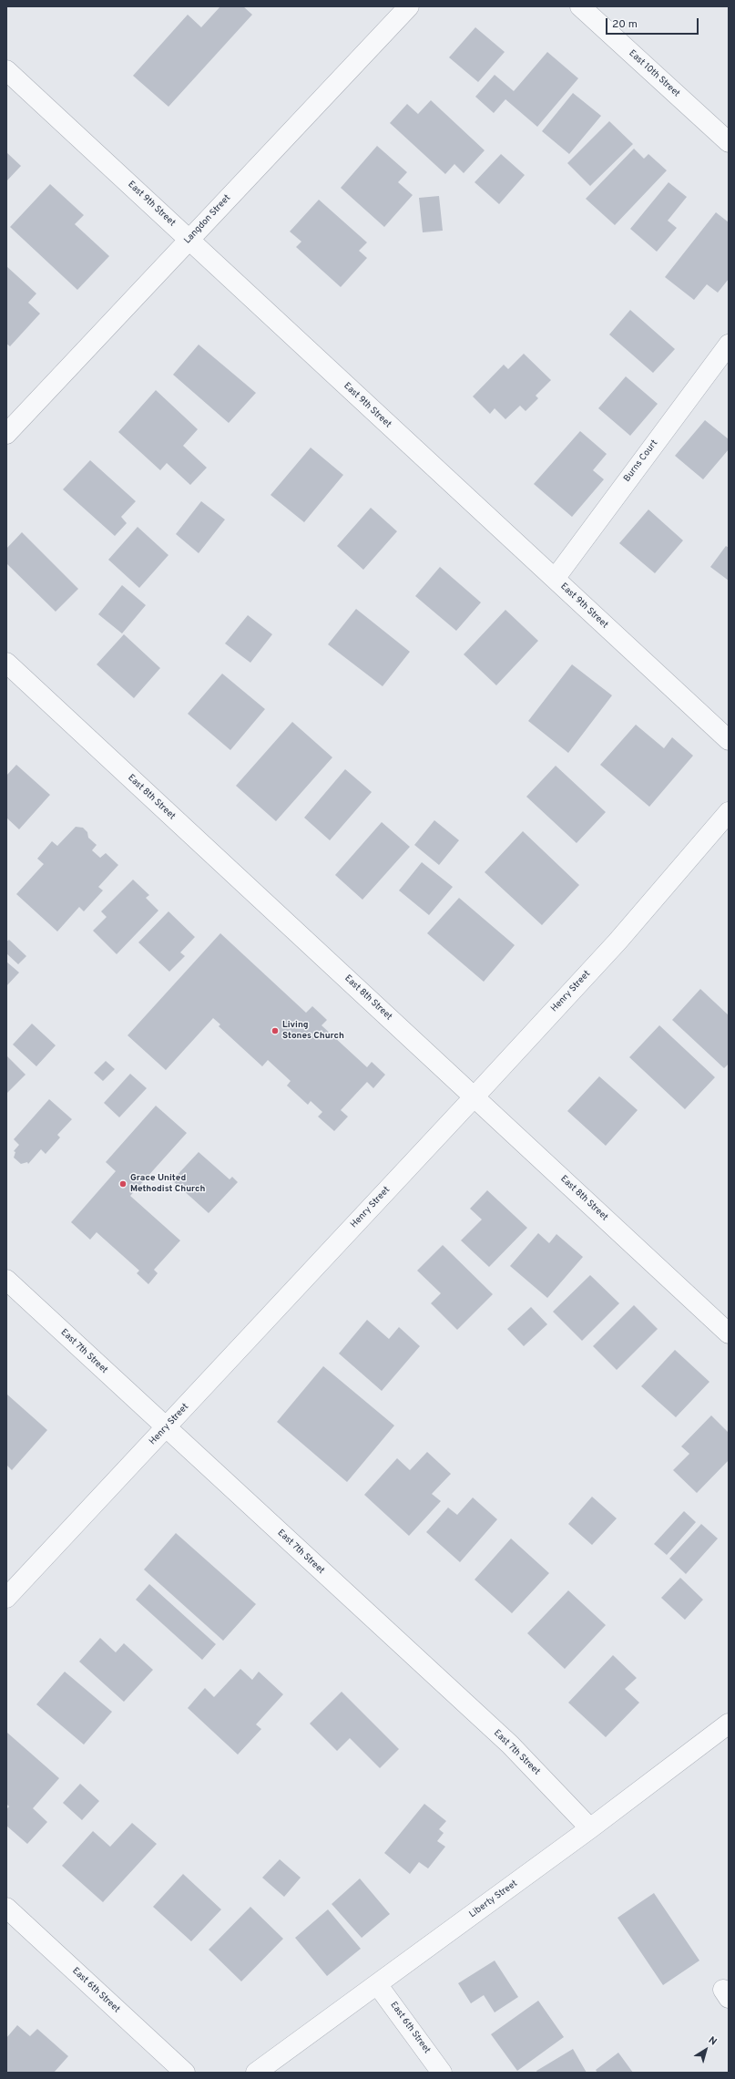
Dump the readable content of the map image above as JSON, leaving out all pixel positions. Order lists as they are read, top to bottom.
{
  "streets": {
    "street": [
      "East 10th Street",
      "East 9th Street",
      "Langdon Street",
      "Burns Court",
      "East 8th Street",
      "Henry Street",
      "East 7th Street",
      "Liberty Street",
      "East 6th Street"
    ]
  },
  "crossings": [
    ["East 9th Street", "Langdon Street"],
    ["East 9th Street", "Burns Court"],
    ["East 8th Street", "Henry Street"],
    ["Henry Street", "East 7th Street"],
    ["East 7th Street", "Liberty Street"],
    ["Liberty Street", "East 6th Street"]
  ],
  "places": ["Living Stones Church", "Grace United Methodist Church"],
  "scale_bar": "20 m",
  "north": "top right"
}
